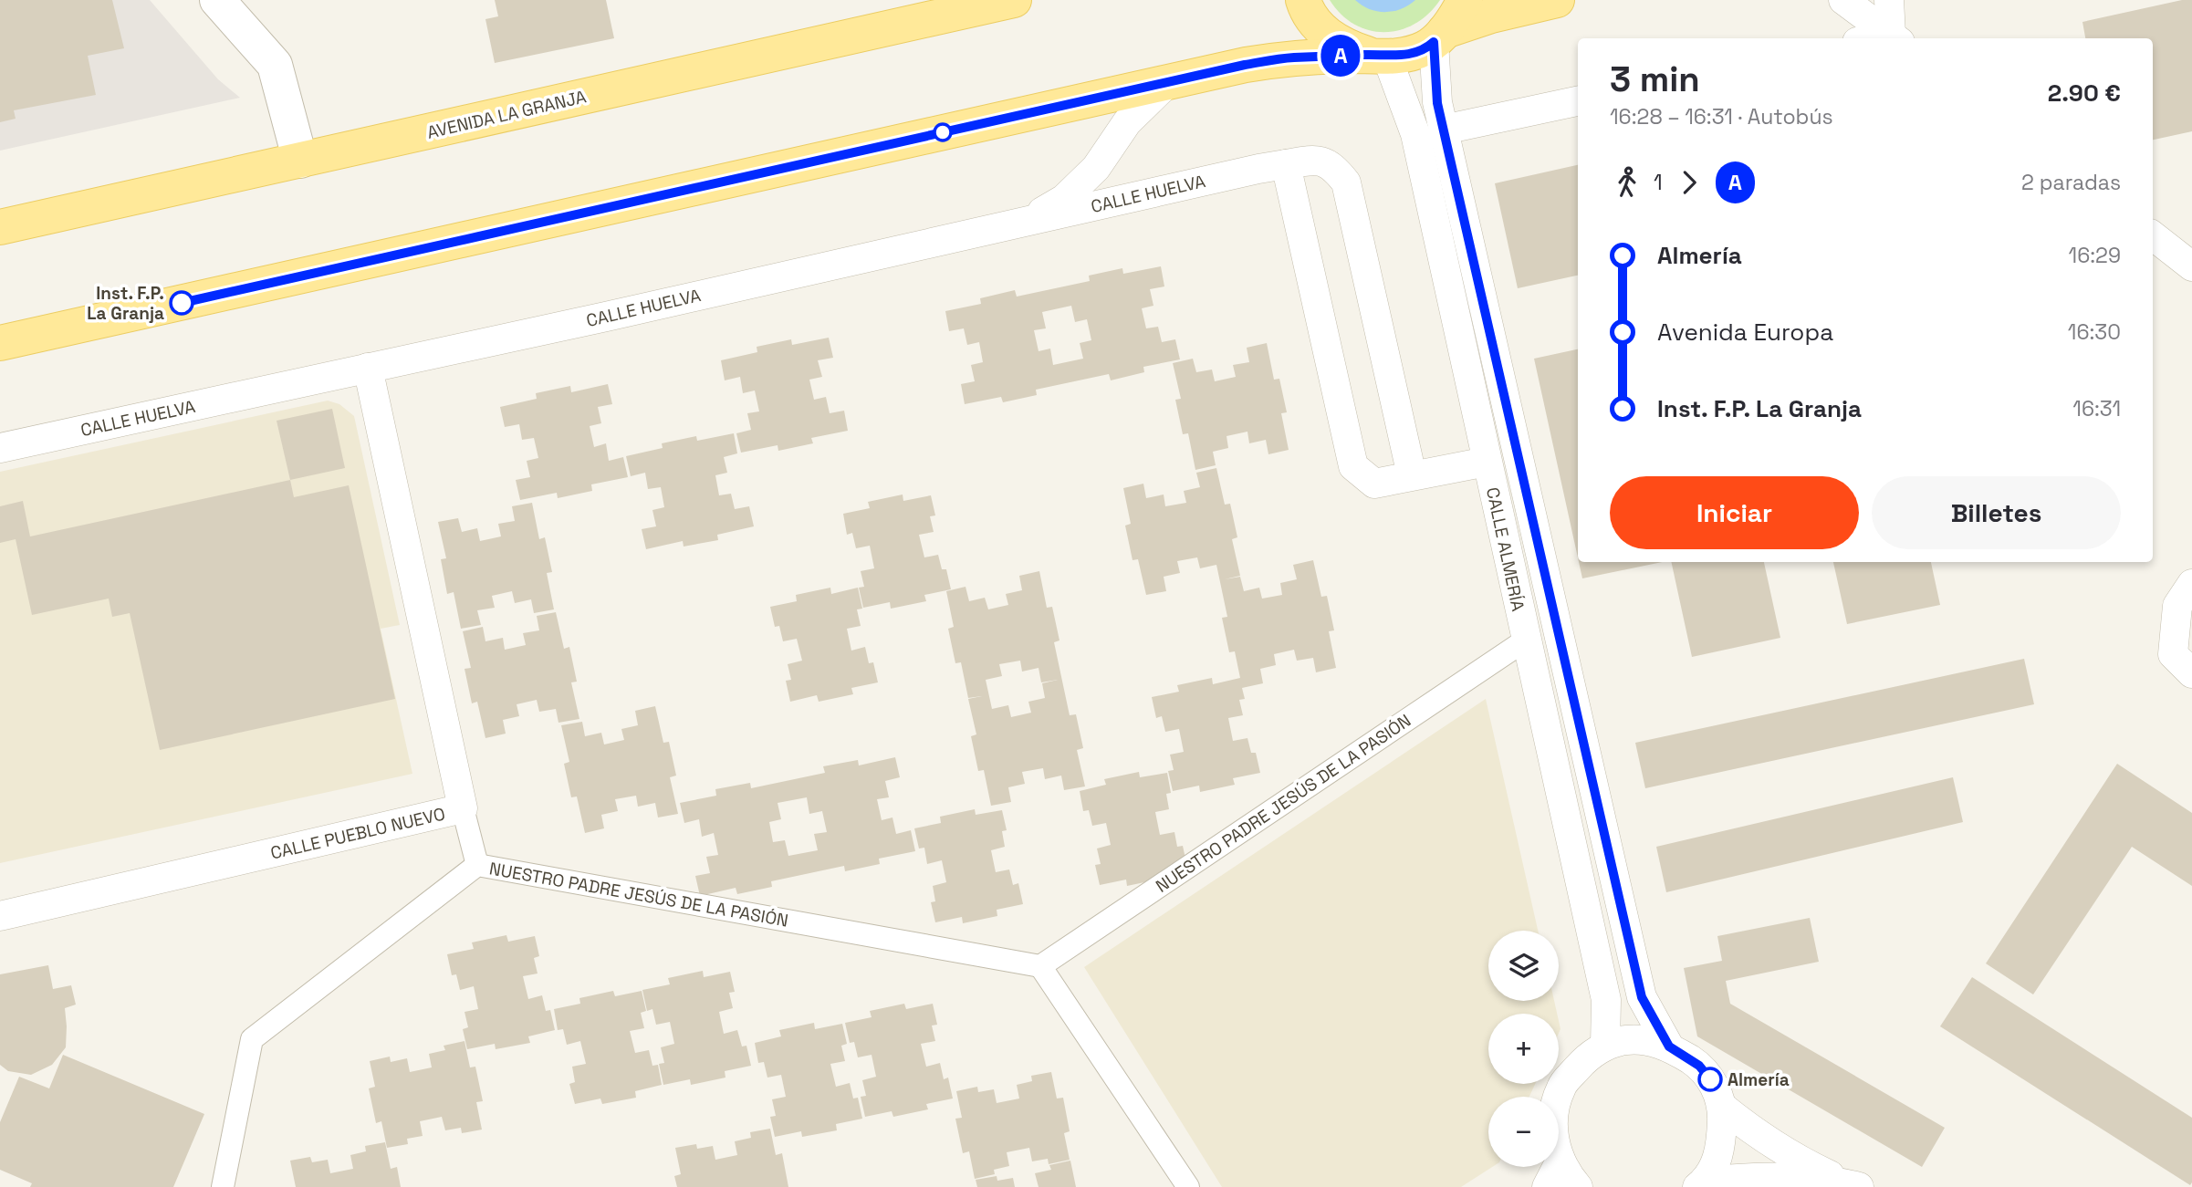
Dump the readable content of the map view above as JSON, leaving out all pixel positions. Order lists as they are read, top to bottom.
{
  "streets": {
    "main road": ["AVENIDA LA GRANJA"],
    "street": [
      "CALLE HUELVA",
      "CALLE ALMERÍA",
      "NUESTRO PADRE JESÚS DE LA PASIÓN",
      "CALLE PUEBLO NUEVO"
    ]
  },
  "crossings": [
    ["CALLE HUELVA", "CALLE PUEBLO NUEVO"],
    ["CALLE ALMERÍA", "NUESTRO PADRE JESÚS DE LA PASIÓN"]
  ],
  "places": ["Inst. F.P. La Granja", "Almería"],
  "lines": ["bus line A"],
  "page": {
    "on_map": "A",
    "heading": ["3 min", "16:28 – 16:31 · Autobús", "2.90 €"],
    "legs": ["1", "A", "2 paradas"],
    "list": [
      {
        "name": "Almería",
        "value": "16:29"
      },
      {
        "name": "Avenida Europa",
        "value": "16:30"
      },
      {
        "name": "Inst. F.P. La Granja",
        "value": "16:31"
      }
    ],
    "buttons": ["Iniciar", "Billetes"],
    "map_buttons": ["+", "−"]
  }
}
